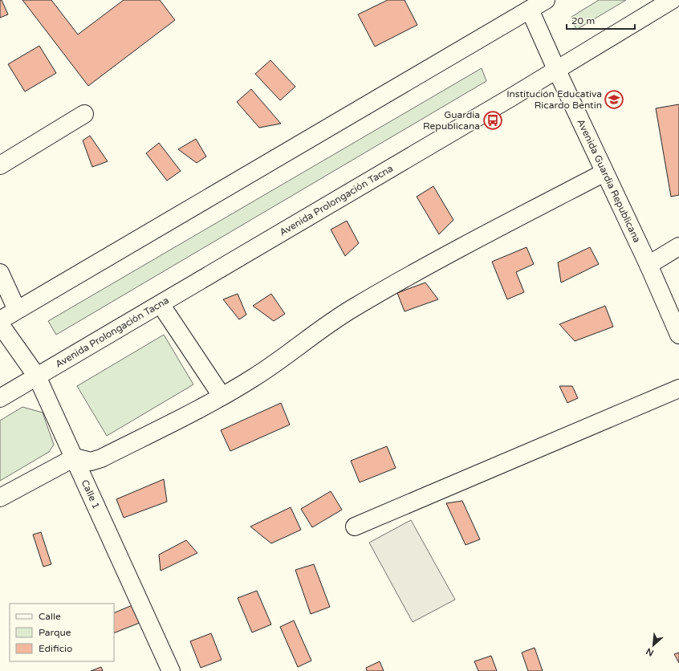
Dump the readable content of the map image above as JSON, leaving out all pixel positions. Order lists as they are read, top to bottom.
{
  "streets": {
    "street": ["Avenida Guardia Republicana", "Avenida Prolongación Tacna", "Calle 1"]
  },
  "crossings": [
    ["Avenida Guardia Republicana", "Avenida Prolongación Tacna"],
    ["Avenida Prolongación Tacna", "Calle 1"]
  ],
  "places": {
    "school or university": ["Institución Educativa Ricardo Bentin"],
    "bus stop": ["Guardia Republicana"]
  },
  "legend": ["Calle", "Parque", "Edificio"],
  "scale_bar": "20 m",
  "north": "bottom left"
}
